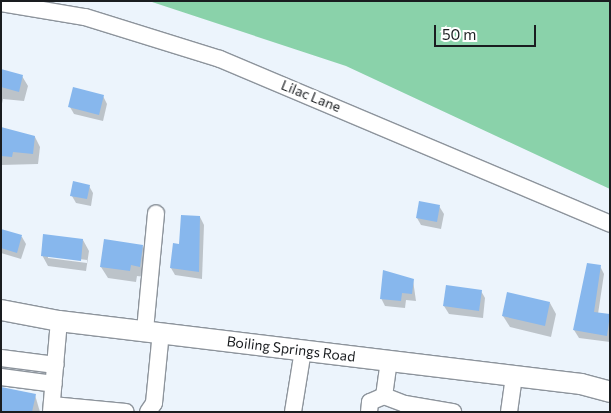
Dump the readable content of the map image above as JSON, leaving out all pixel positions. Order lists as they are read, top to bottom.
{
  "streets": {
    "main road": ["Boiling Springs Road"],
    "street": ["Lilac Lane"]
  },
  "scale_bar": "50 m"
}
